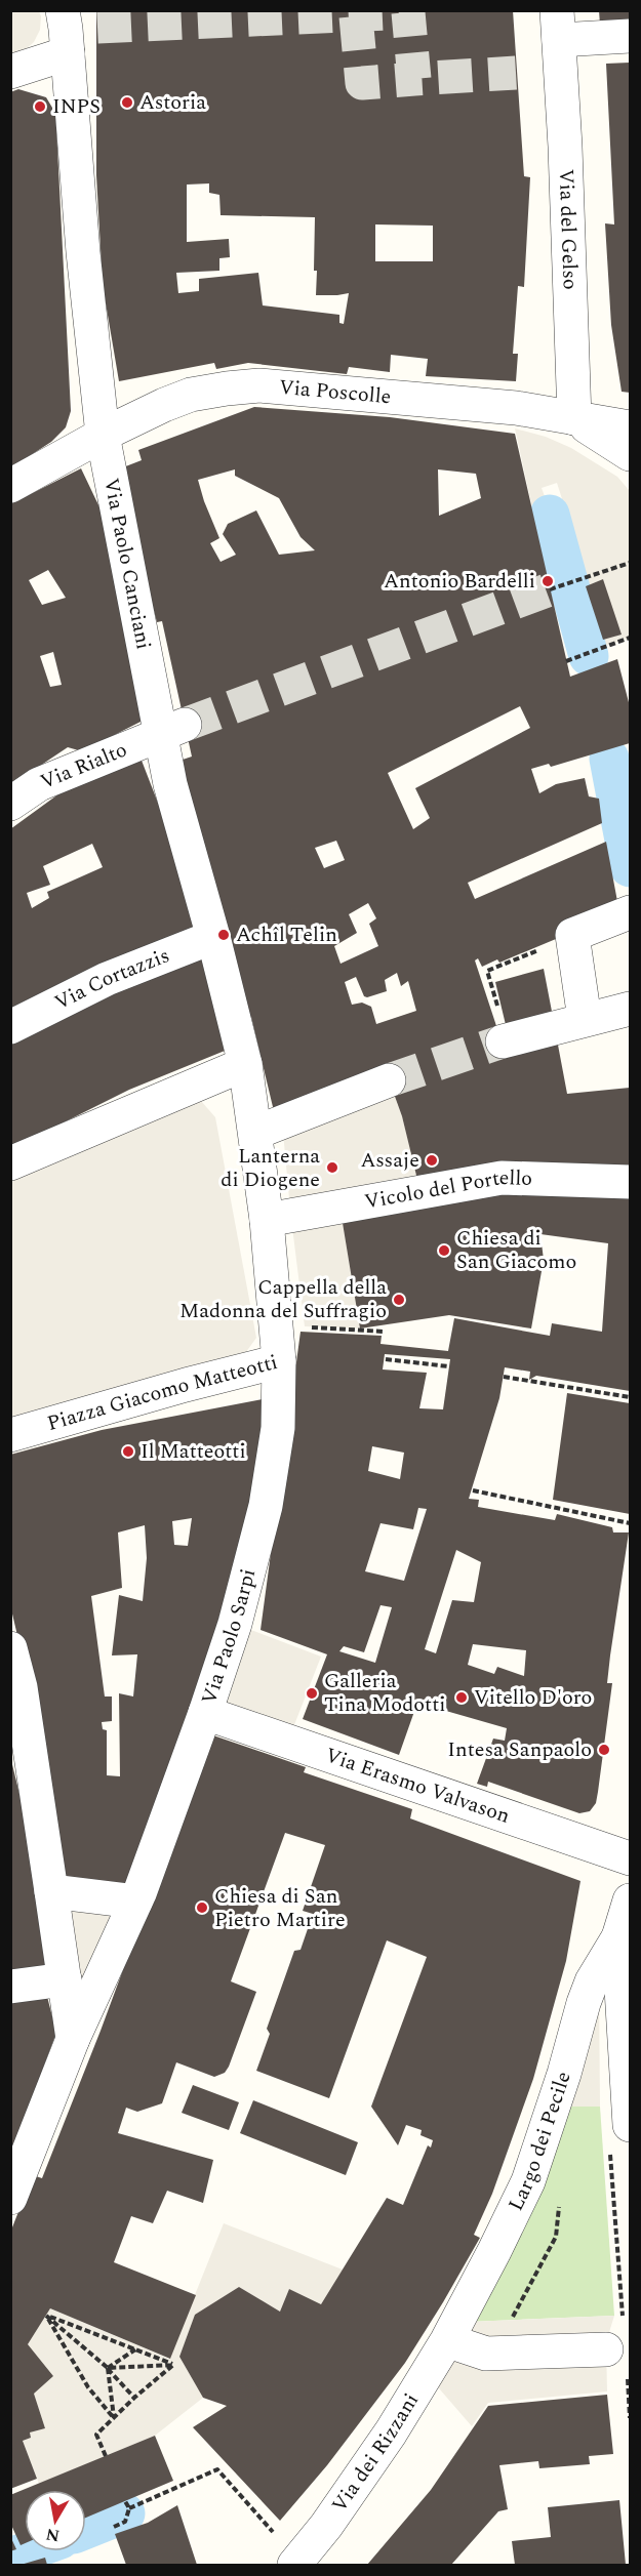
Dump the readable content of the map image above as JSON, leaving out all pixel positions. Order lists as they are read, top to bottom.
{
  "streets": {
    "street": [
      "Via del Gelso",
      "Via Poscolle",
      "Via Paolo Canciani",
      "Via Rialto",
      "Via Cortazzis",
      "Vicolo del Portello",
      "Piazza Giacomo Matteotti",
      "Via Paolo Sarpi",
      "Via Erasmo Valvason",
      "Largo dei Pecile",
      "Via dei Rizzani"
    ]
  },
  "crossings": [
    ["Via del Gelso", "Via Poscolle"],
    ["Via Poscolle", "Via Paolo Canciani"],
    ["Via Paolo Canciani", "Via Rialto"],
    ["Via Paolo Canciani", "Via Cortazzis"],
    ["Via Paolo Canciani", "Piazza Giacomo Matteotti"],
    ["Vicolo del Portello", "Piazza Giacomo Matteotti"],
    ["Piazza Giacomo Matteotti", "Via Paolo Sarpi"],
    ["Via Paolo Sarpi", "Via Erasmo Valvason"],
    ["Largo dei Pecile", "Via dei Rizzani"]
  ],
  "places": [
    "Astoria",
    "INPS",
    "Antonio Bardelli",
    "Achîl Telin",
    "Assaje",
    "Lanterna di Diogene",
    "Chiesa di San Giacomo",
    "Cappella della Madonna del Suffragio",
    "Il Matteotti",
    "Galleria Tina Modotti",
    "Vitello D'oro",
    "Intesa Sanpaolo",
    "Chiesa di San Pietro Martire"
  ],
  "north": "bottom"
}
